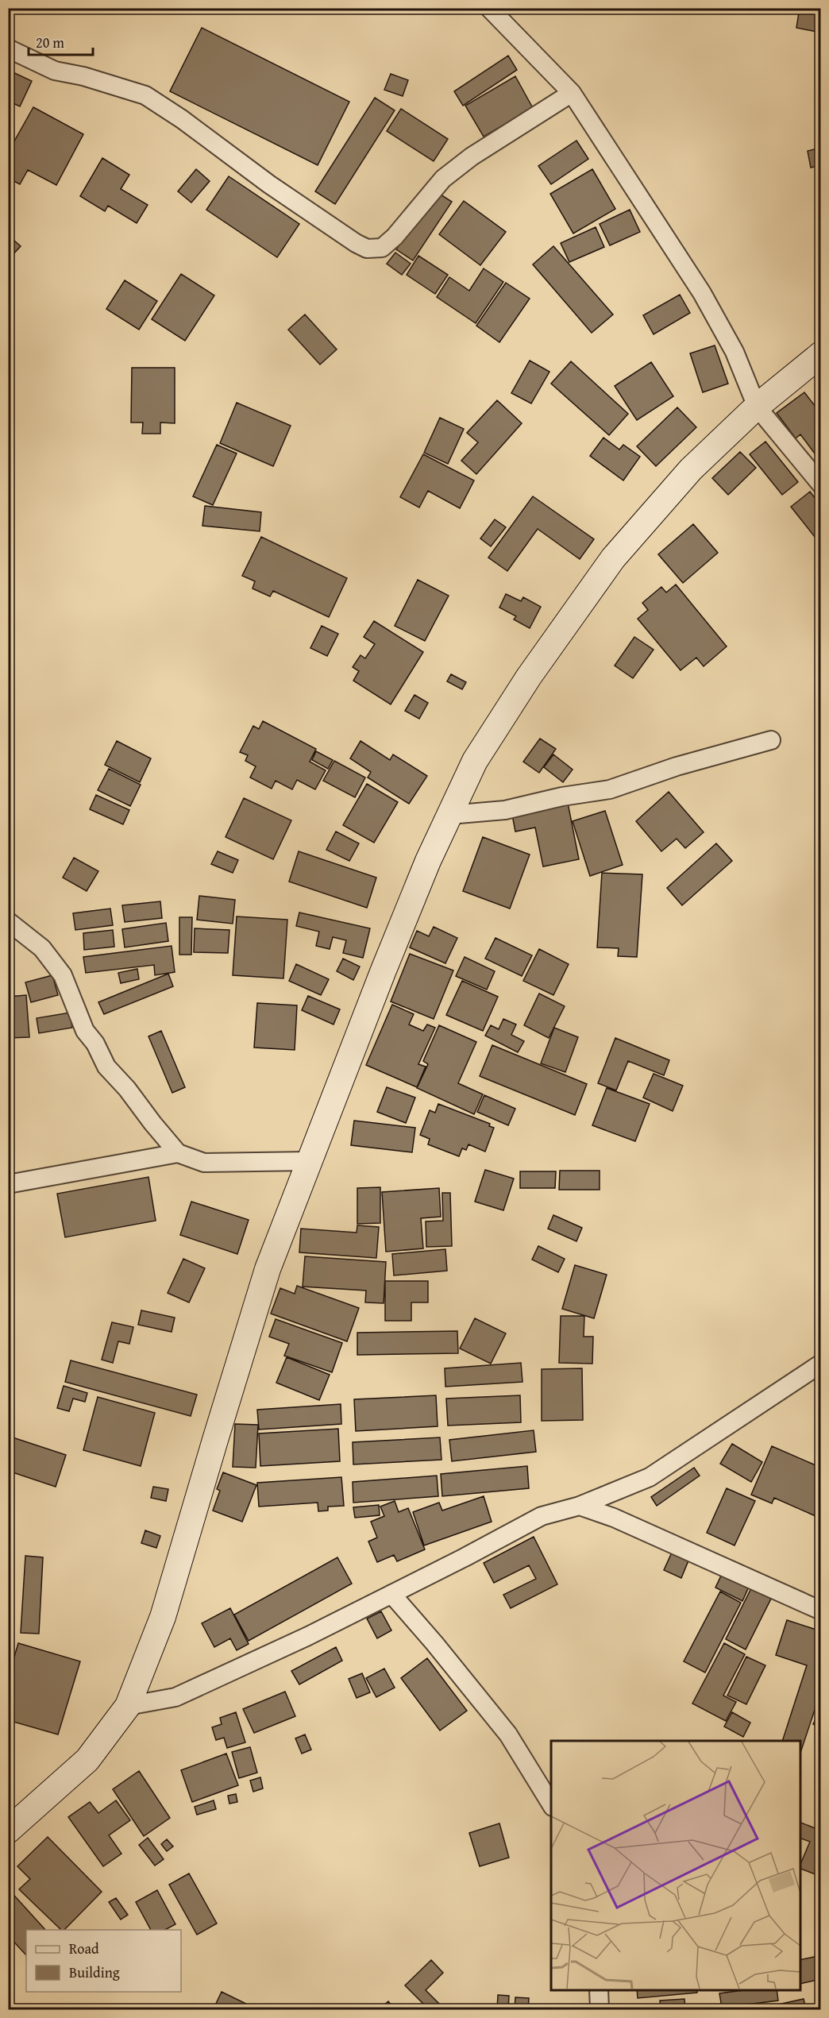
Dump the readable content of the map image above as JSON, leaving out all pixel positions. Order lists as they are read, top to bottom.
{
  "legend": ["Road", "Building"],
  "scale_bar": "20 m"
}
